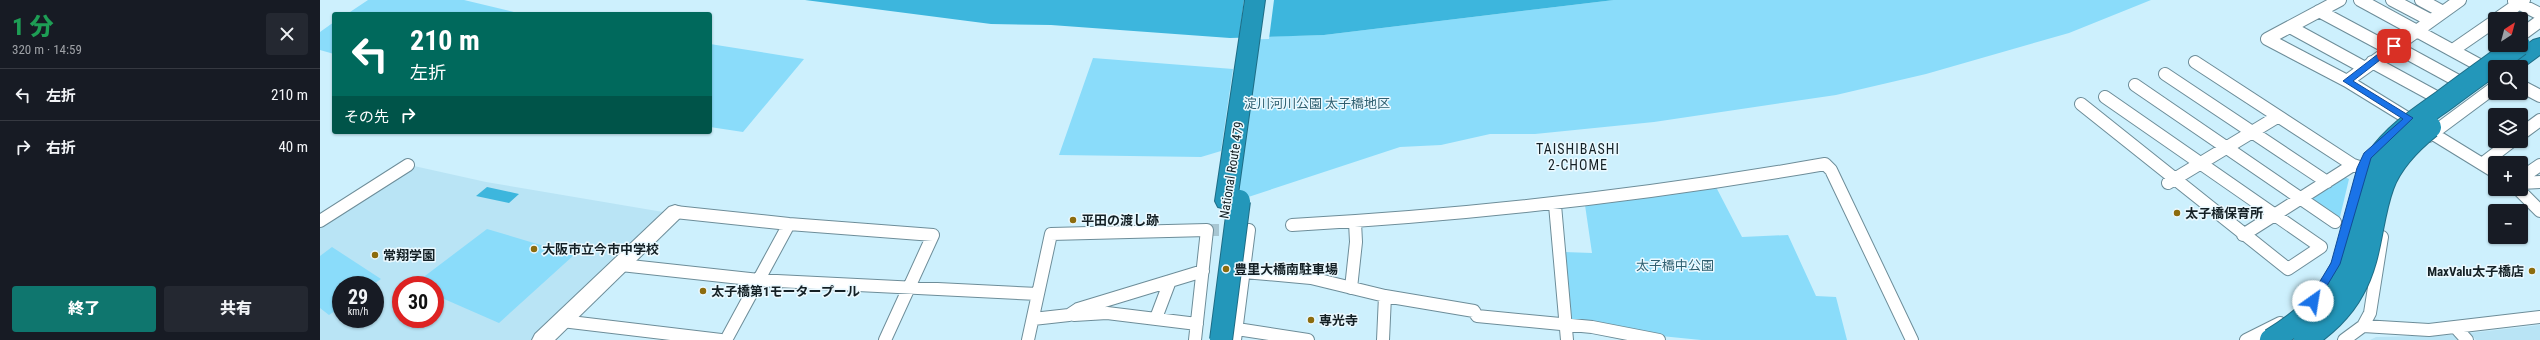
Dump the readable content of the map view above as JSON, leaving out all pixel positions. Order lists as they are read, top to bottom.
{
  "streets": {
    "highway": ["National Route 479"]
  },
  "districts": ["TAISHIBASHI 2-CHOME"],
  "parks": ["淀川河川公園 太子橋地区", "太子橋中公園"],
  "places": [
    "太子橋保育所",
    "平田の渡し跡",
    "大阪市立今市中学校",
    "常翔学園",
    "豊里大橋南駐車場",
    "MaxValu太子橋店",
    "太子橋第1モータープール",
    "専光寺"
  ],
  "north": "top right",
  "page": {
    "heading": ["1 分", "320 m · 14:59"],
    "map_buttons": ["+", "−"],
    "turn": ["210 m", "左折"],
    "list": [
      {
        "name": "左折",
        "value": "210 m"
      },
      {
        "name": "右折",
        "value": "40 m"
      }
    ],
    "then": "その先",
    "speed": "29 km/h",
    "limit": "30",
    "buttons": ["終了", "共有"]
  }
}
